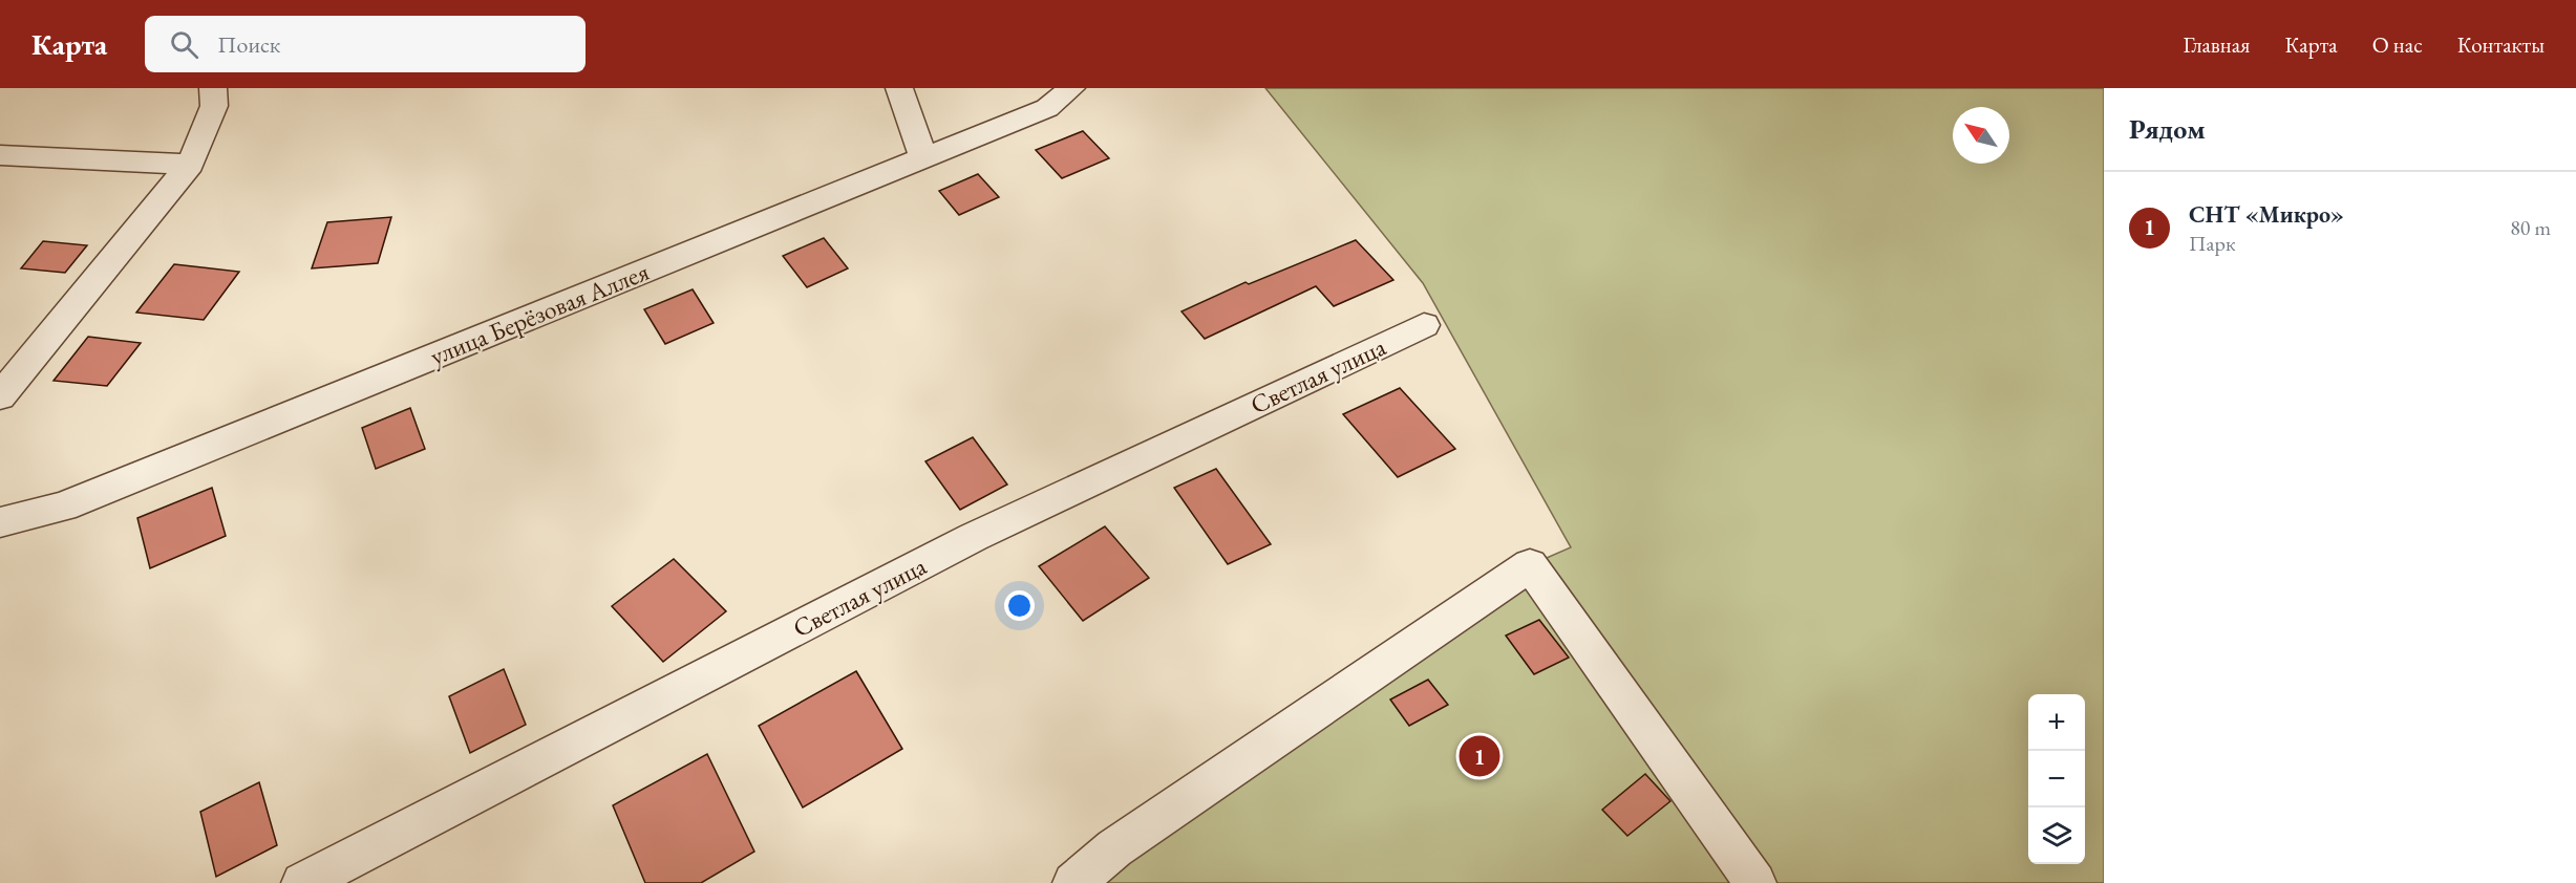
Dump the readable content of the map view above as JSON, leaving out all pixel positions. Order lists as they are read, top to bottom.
{
  "streets": {
    "street": ["улица Берёзовая Аллея", "Светлая улица"]
  },
  "north": "top left",
  "page": {
    "header": "Карта",
    "search": "Поиск",
    "nav": [
      "Главная",
      "Карта",
      "О нас",
      "Контакты"
    ],
    "heading": "Рядом",
    "list": [
      {
        "mark": "1",
        "name": "СНТ «Микро»",
        "note": "Парк",
        "value": "80 m"
      }
    ],
    "map_buttons": ["+", "−"],
    "pins": "1"
  }
}
